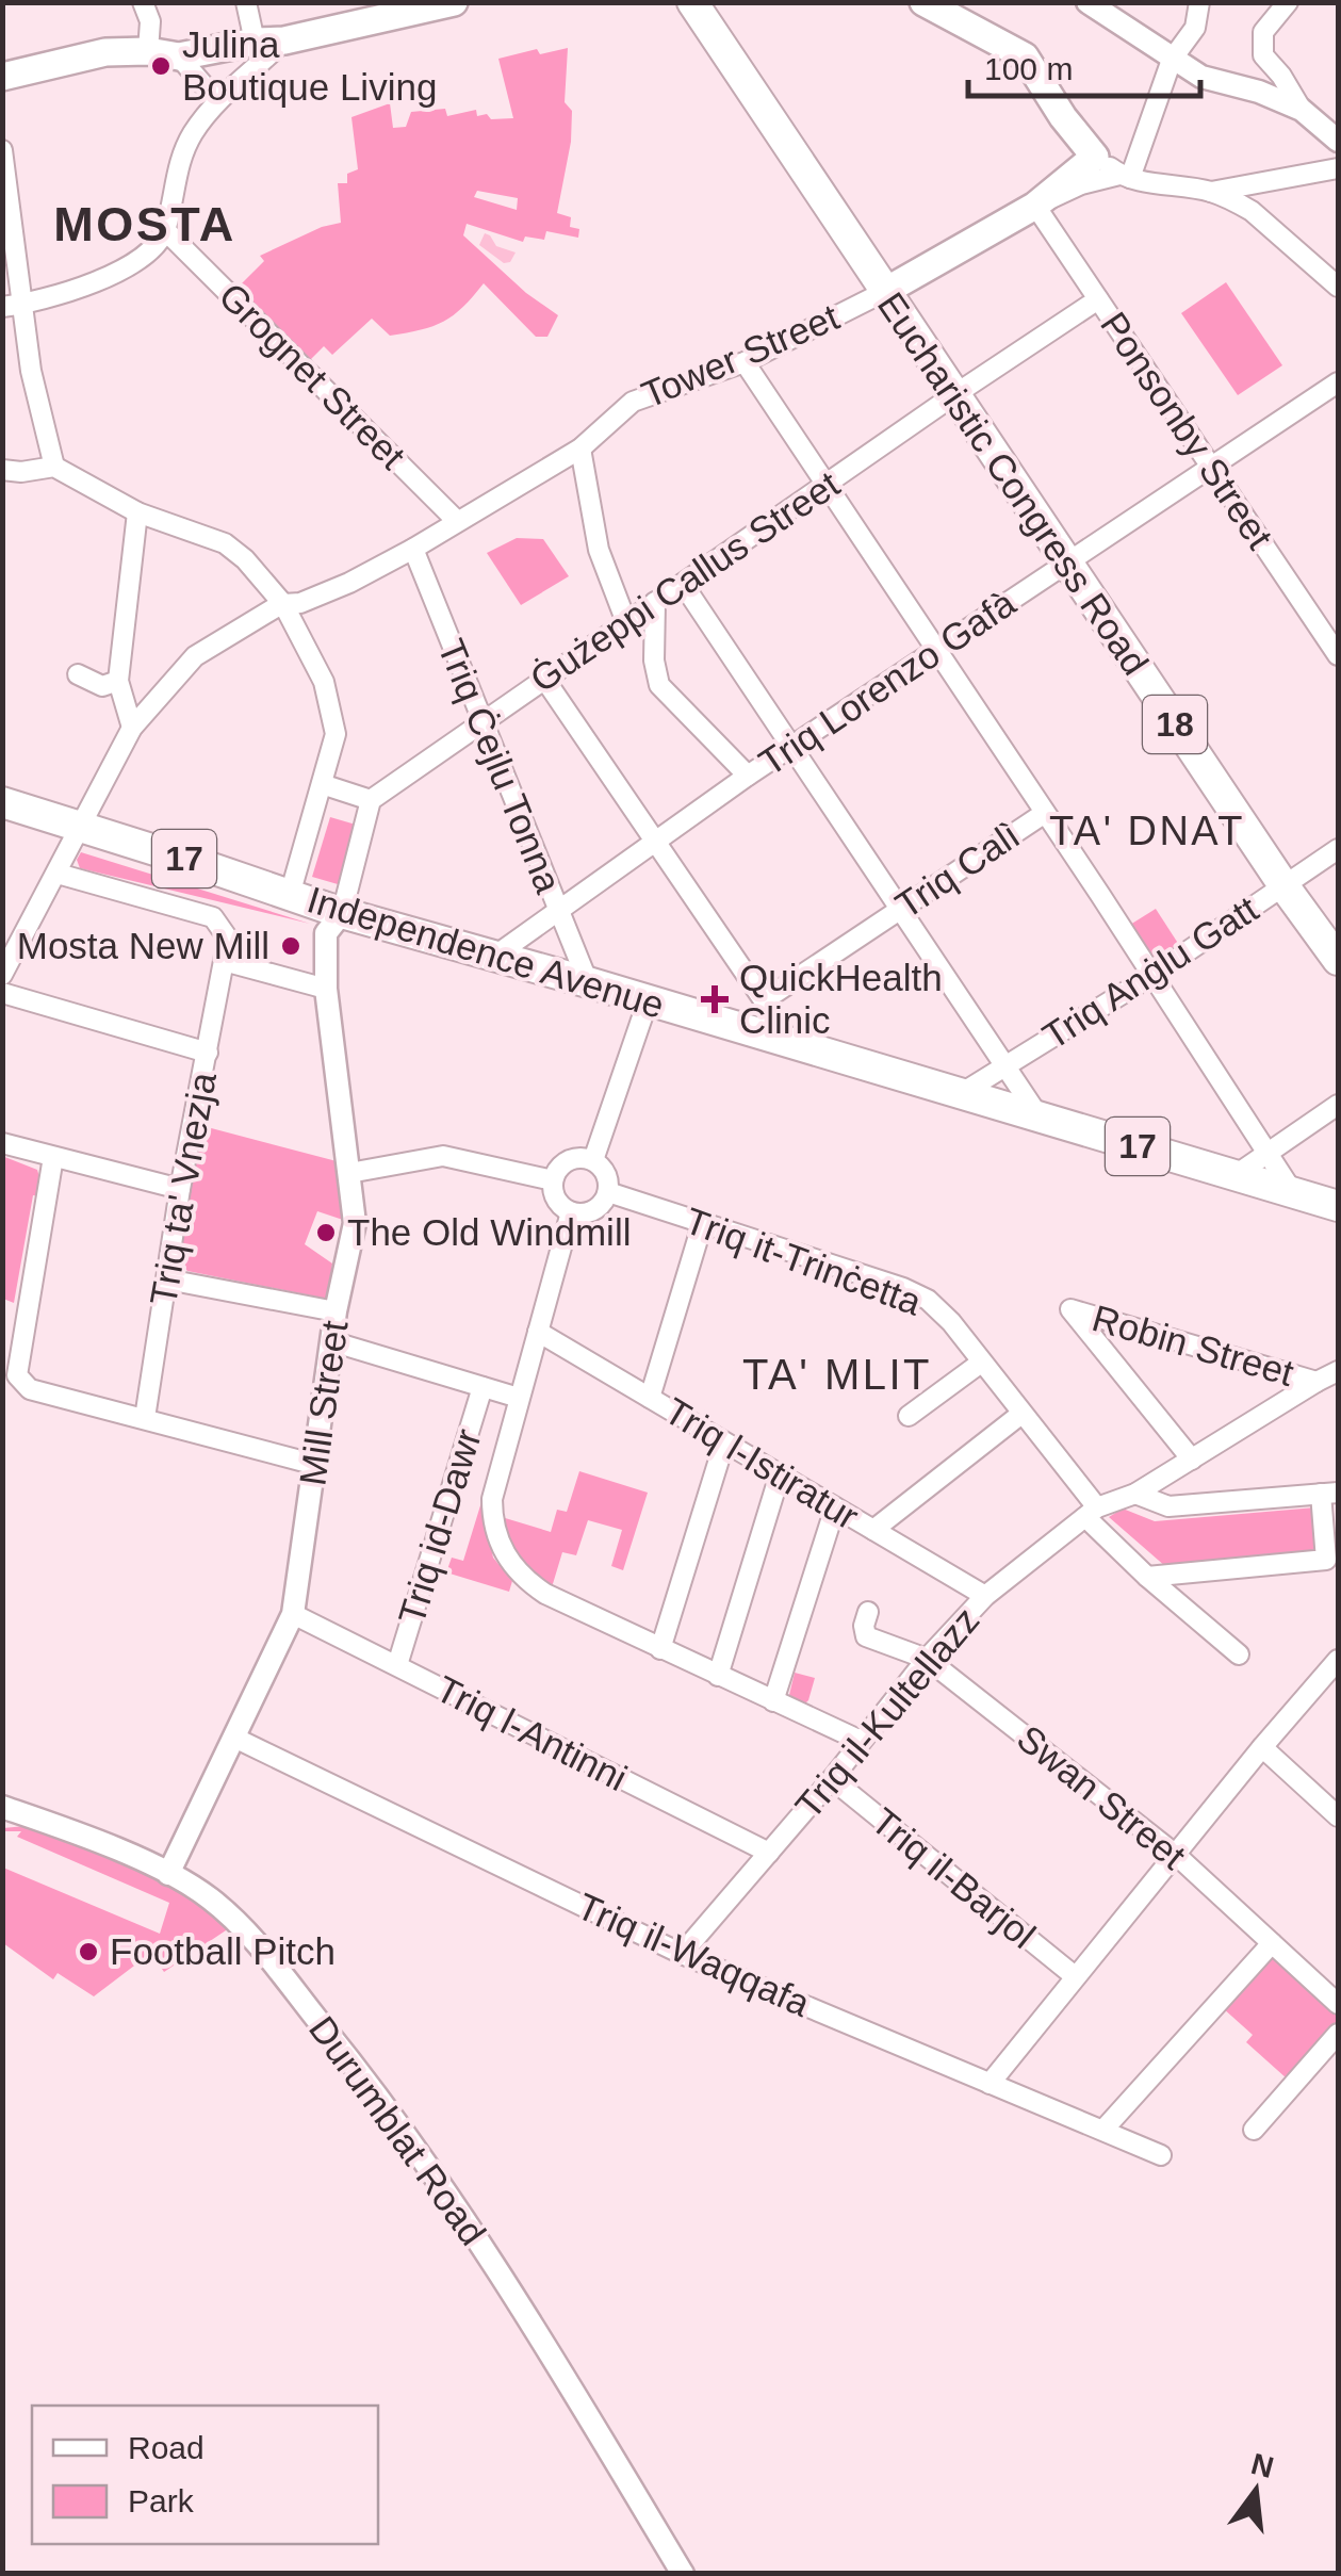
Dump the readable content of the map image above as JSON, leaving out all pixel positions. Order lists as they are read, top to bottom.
{
  "streets": {
    "main road": [
      "Tower Street",
      "Eucharistic Congress Road",
      "18",
      "17",
      "Independence Avenue"
    ],
    "street": [
      "Grognet Street",
      "Ponsonby Street",
      "Ġużeppi Callus Street",
      "Triq Lorenzo Gafà",
      "Triq Ċejlu Tonna",
      "Triq Calì",
      "Triq Anġlu Gatt",
      "Triq ta' Vnezja",
      "Triq it-Trinċetta",
      "Robin Street",
      "Mill Street",
      "Triq l-Istiratur",
      "Triq id-Dawr",
      "Triq il-Kultellazz",
      "Triq l-Antinni",
      "Swan Street",
      "Triq il-Barjol",
      "Triq il-Waqqafa",
      "Durumblat Road"
    ]
  },
  "crossings": [
    ["Tower Street", "Grognet Street"],
    ["Tower Street", "Ponsonby Street"],
    ["Tower Street", "Eucharistic Congress Road"],
    ["Tower Street", "Triq Ċejlu Tonna"],
    ["Tower Street", "Independence Avenue"],
    ["Ponsonby Street", "Ġużeppi Callus Street"],
    ["Ponsonby Street", "Triq Lorenzo Gafà"],
    ["Eucharistic Congress Road", "Ġużeppi Callus Street"],
    ["Eucharistic Congress Road", "Triq Lorenzo Gafà"],
    ["Eucharistic Congress Road", "Triq Anġlu Gatt"],
    ["Ġużeppi Callus Street", "Triq Ċejlu Tonna"],
    ["Triq Lorenzo Gafà", "Triq Ċejlu Tonna"],
    ["Triq Lorenzo Gafà", "Independence Avenue"],
    ["Triq Ċejlu Tonna", "Independence Avenue"],
    ["Independence Avenue", "Triq Anġlu Gatt"],
    ["Independence Avenue", "Mill Street"],
    ["Triq it-Trinċetta", "Triq il-Kultellazz"],
    ["Robin Street", "Triq il-Kultellazz"],
    ["Mill Street", "Triq l-Antinni"],
    ["Mill Street", "Triq il-Waqqafa"],
    ["Mill Street", "Durumblat Road"],
    ["Triq l-Istiratur", "Triq il-Kultellazz"],
    ["Triq id-Dawr", "Triq l-Antinni"],
    ["Triq il-Kultellazz", "Triq l-Antinni"],
    ["Triq il-Kultellazz", "Swan Street"],
    ["Triq il-Kultellazz", "Triq il-Barjol"],
    ["Triq il-Kultellazz", "Triq il-Waqqafa"]
  ],
  "districts": ["MOSTA", "TA' DNAT", "TA' MLIT"],
  "places": {
    "other": [
      "Julina Boutique Living",
      "Mosta New Mill",
      "The Old Windmill",
      "Football Pitch"
    ],
    "health": ["QuickHealth Clinic"]
  },
  "legend": ["Road", "Park"],
  "scale_bar": "100 m",
  "north": "top"
}
